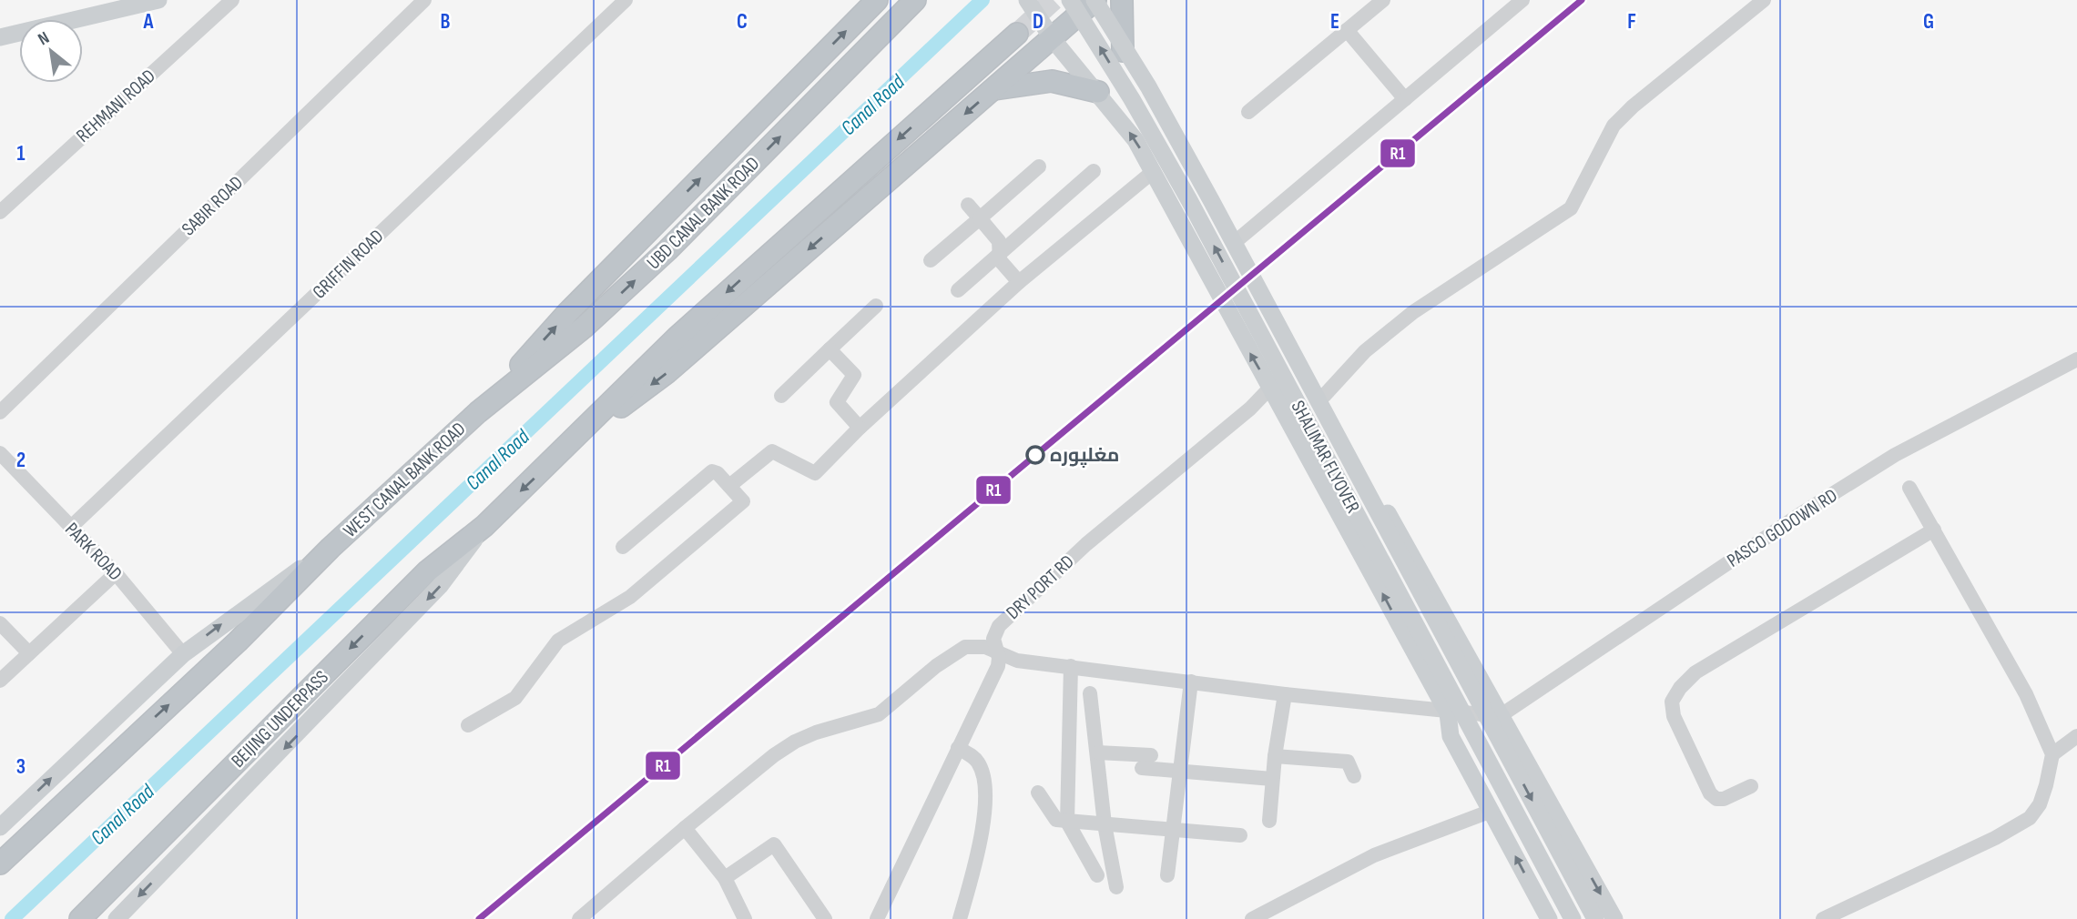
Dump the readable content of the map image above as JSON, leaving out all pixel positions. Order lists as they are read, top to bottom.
{
  "streets": {
    "highway": ["UBD CANAL BANK ROAD", "WEST CANAL BANK ROAD", "BEIJING UNDERPASS"],
    "main road": ["SHALIMAR FLYOVER"],
    "street": [
      "REHMANI ROAD",
      "SABIR ROAD",
      "GRIFFIN ROAD",
      "PASCO GODOWN RD",
      "PARK ROAD",
      "DRY PORT RD"
    ]
  },
  "crossings": [
    ["UBD CANAL BANK ROAD", "WEST CANAL BANK ROAD"],
    ["GRIFFIN ROAD", "PARK ROAD"]
  ],
  "water": ["Canal Road"],
  "places": ["مغلپورہ"],
  "lines": ["transit line R1"],
  "north": "top left",
  "grid": {
    "columns": [
      "A",
      "B",
      "C",
      "D",
      "E",
      "F",
      "G"
    ],
    "rows": ["1", "2", "3"]
  }
}
